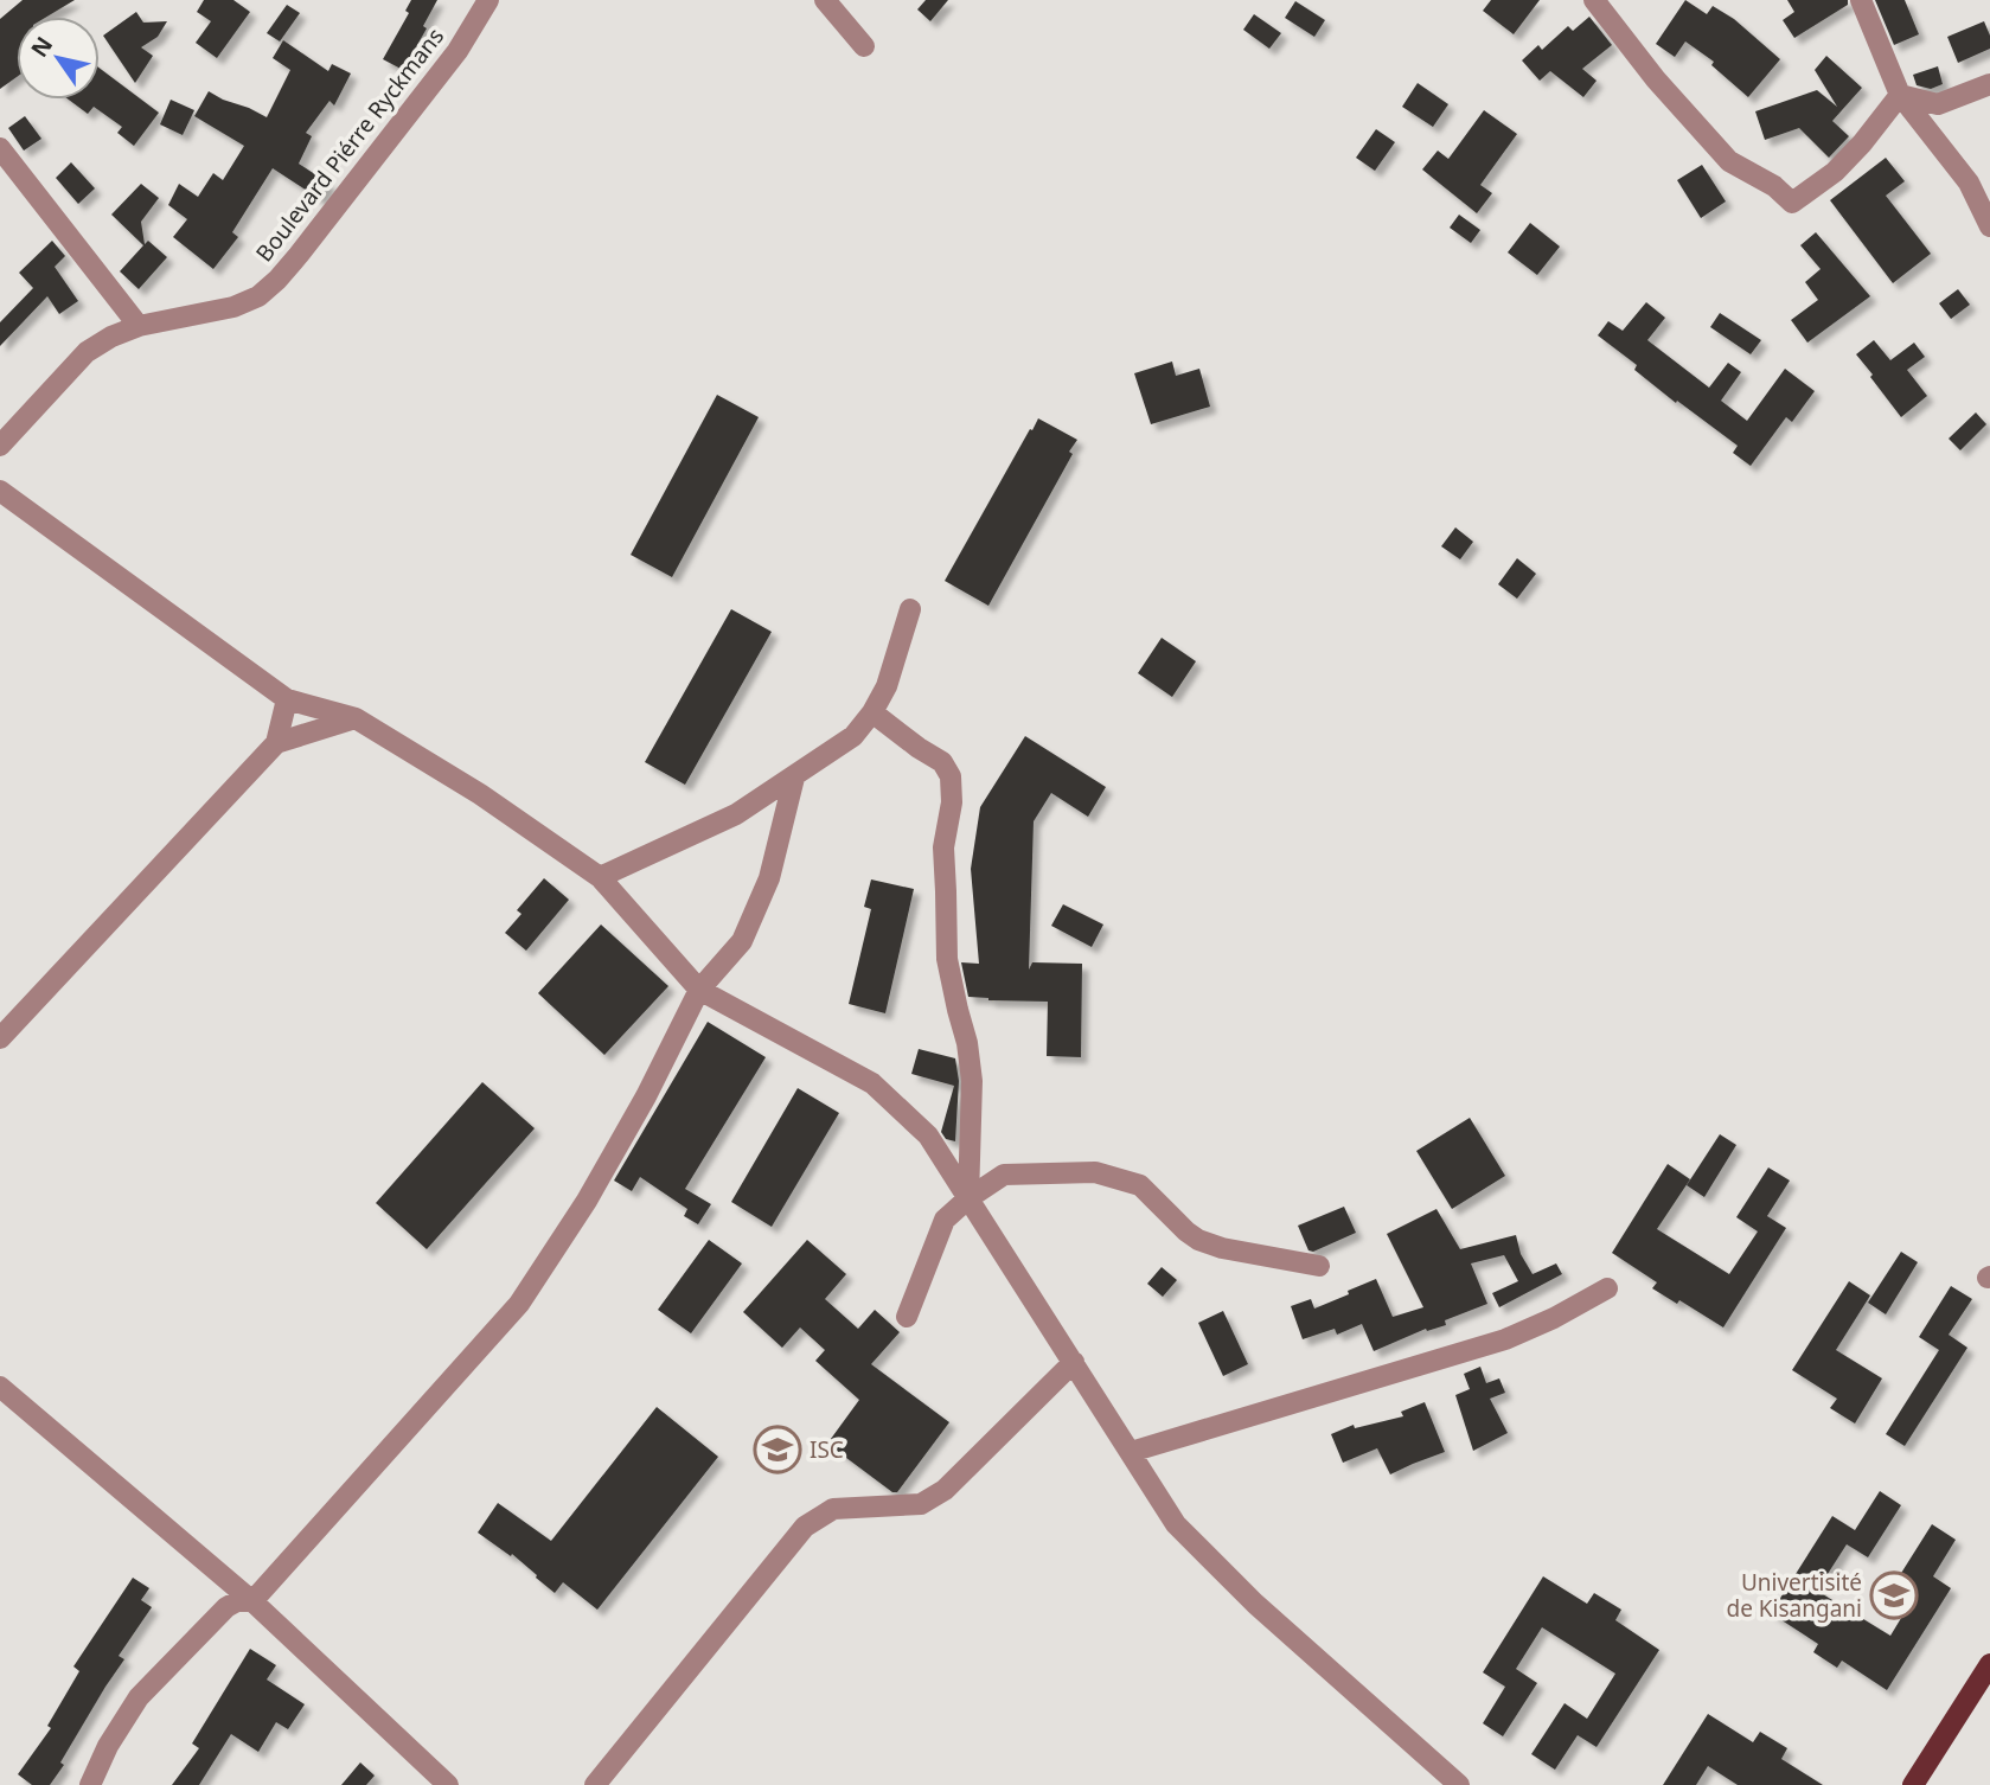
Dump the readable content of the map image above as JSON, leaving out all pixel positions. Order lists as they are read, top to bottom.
{
  "streets": {
    "street": ["Boulevard Piérre Ryckmans"]
  },
  "places": {
    "school or university": ["ISC", "Univertisité de Kisangani"]
  },
  "north": "top left"
}
